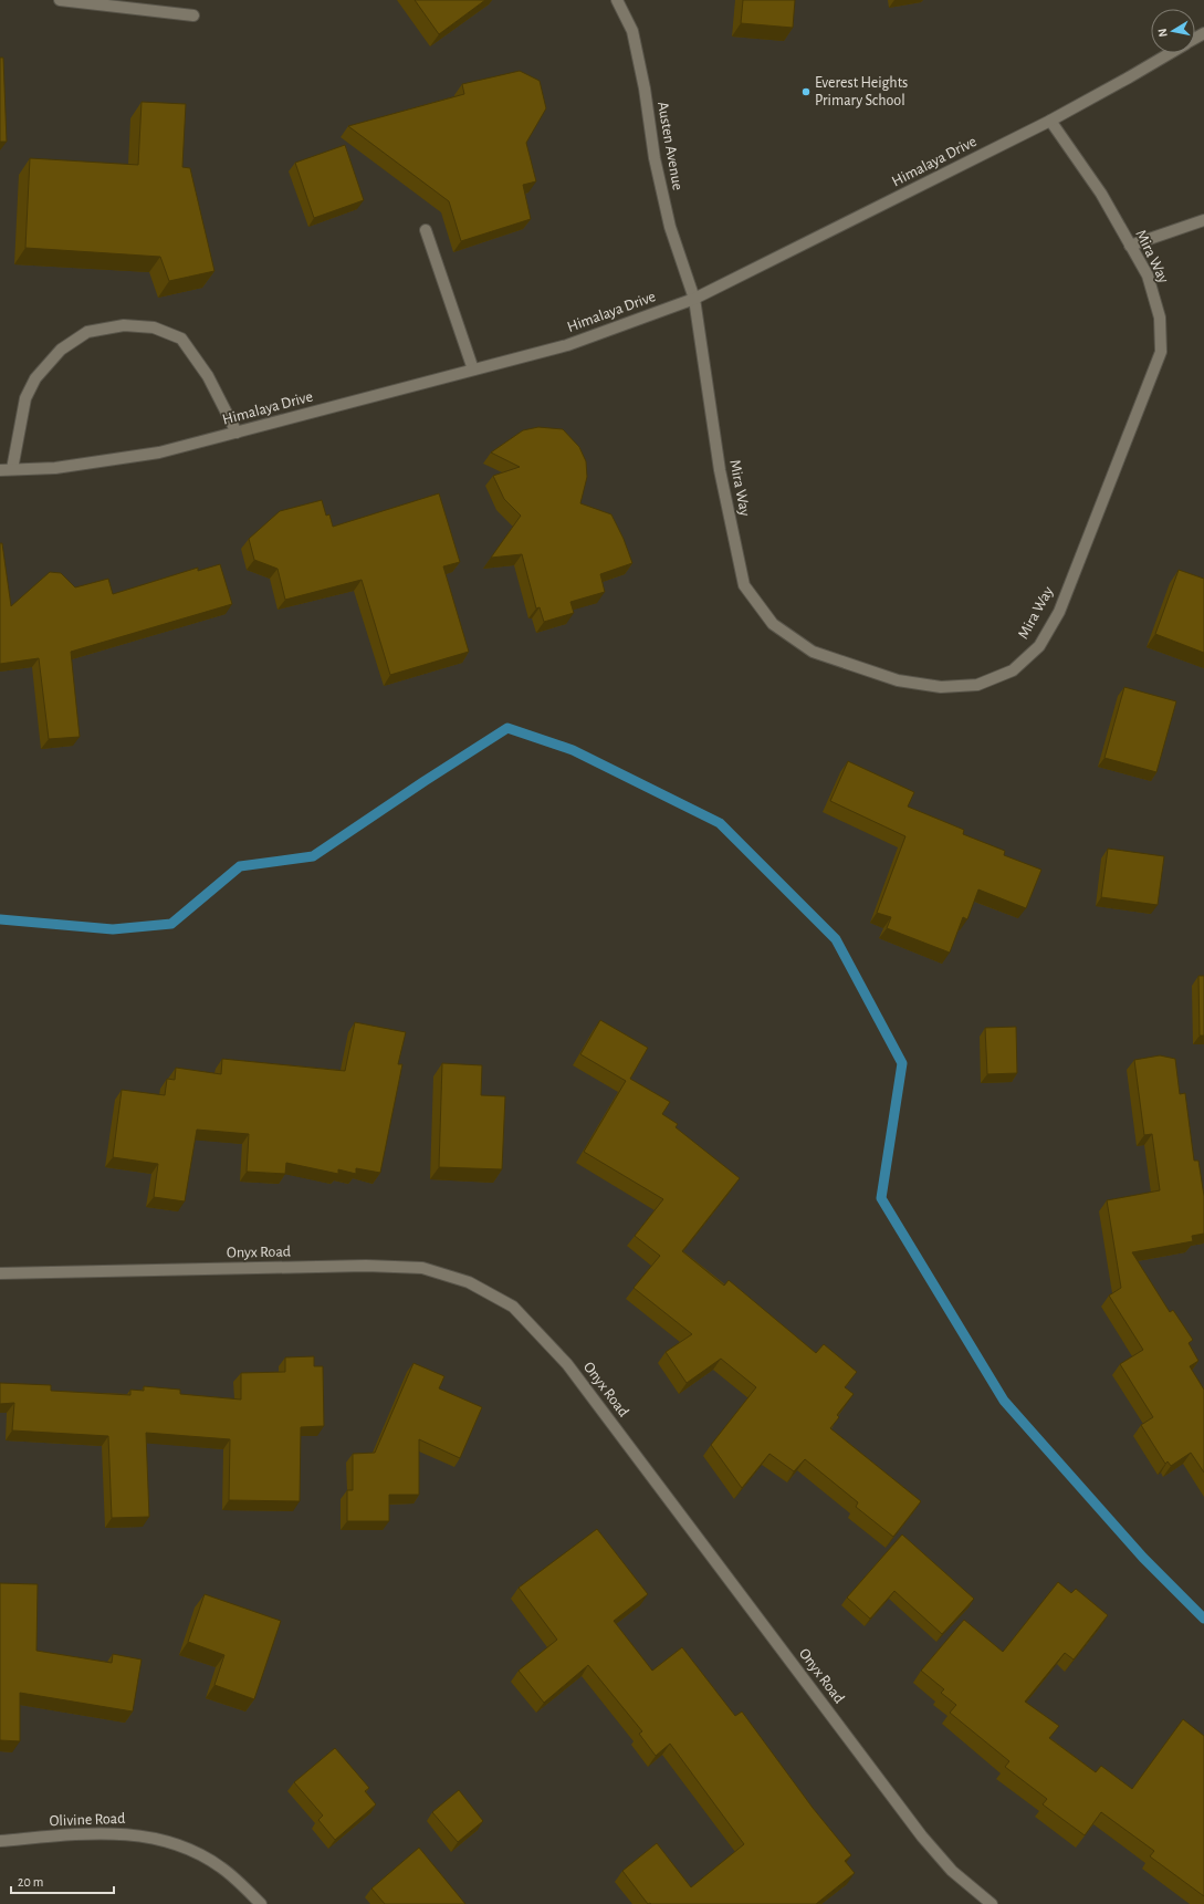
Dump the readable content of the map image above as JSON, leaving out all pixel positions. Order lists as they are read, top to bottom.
{
  "streets": {
    "street": [
      "Austen Avenue",
      "Himalaya Drive",
      "Mira Way",
      "Onyx Road",
      "Olivine Road"
    ]
  },
  "crossings": [
    ["Austen Avenue", "Himalaya Drive"],
    ["Austen Avenue", "Mira Way"],
    ["Himalaya Drive", "Mira Way"]
  ],
  "places": ["Everest Heights Primary School"],
  "scale_bar": "20 m",
  "north": "left"
}
